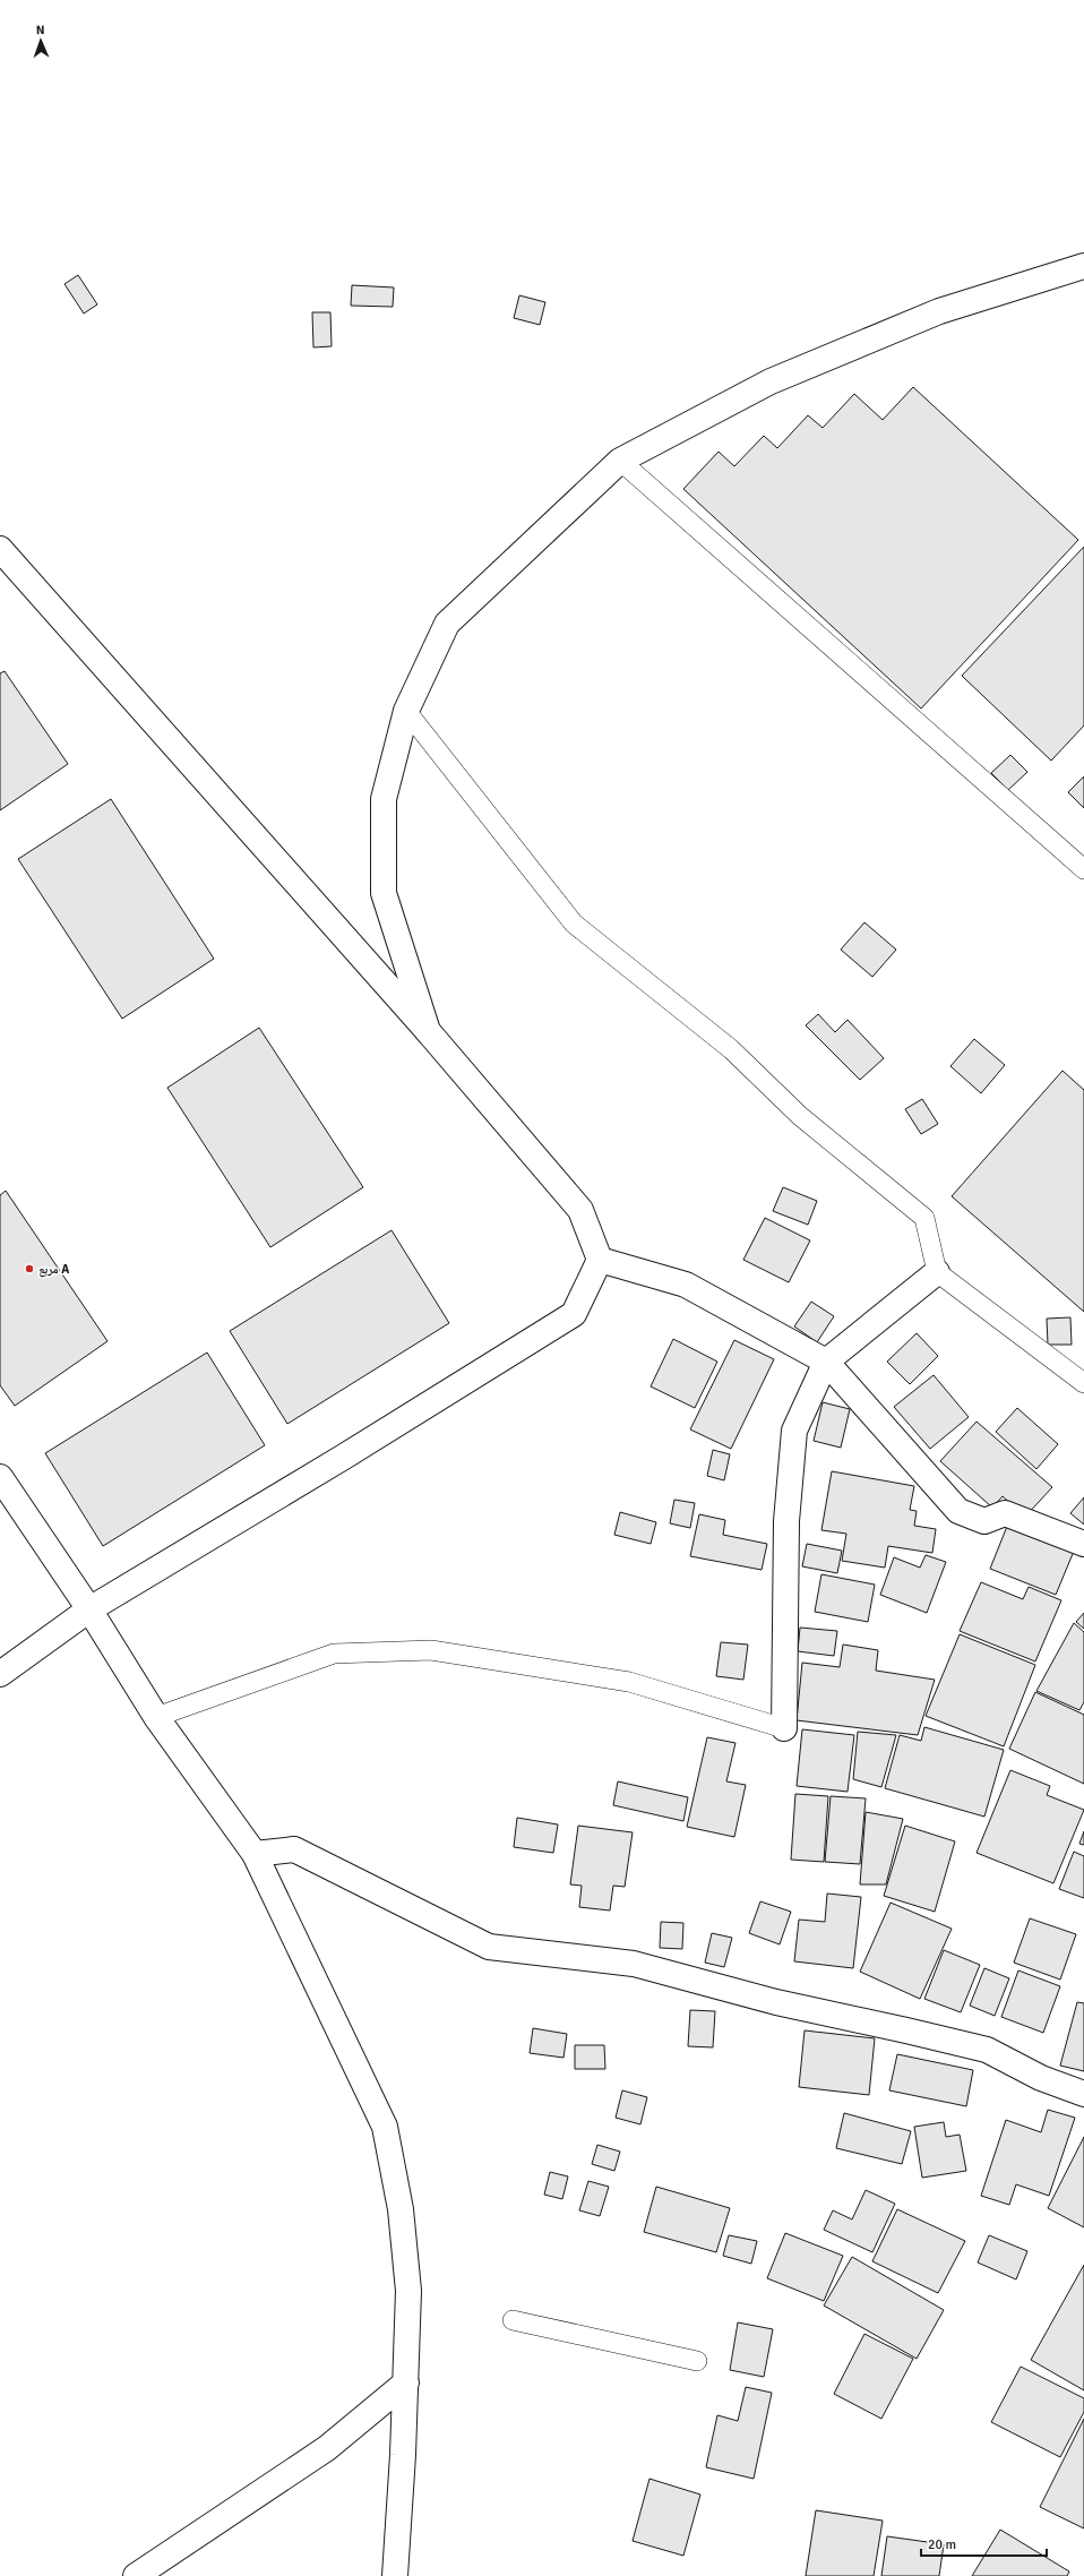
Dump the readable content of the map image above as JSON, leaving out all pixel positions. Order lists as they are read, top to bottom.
{
  "places": ["مربع A"],
  "scale_bar": "20 m",
  "north": "top"
}
